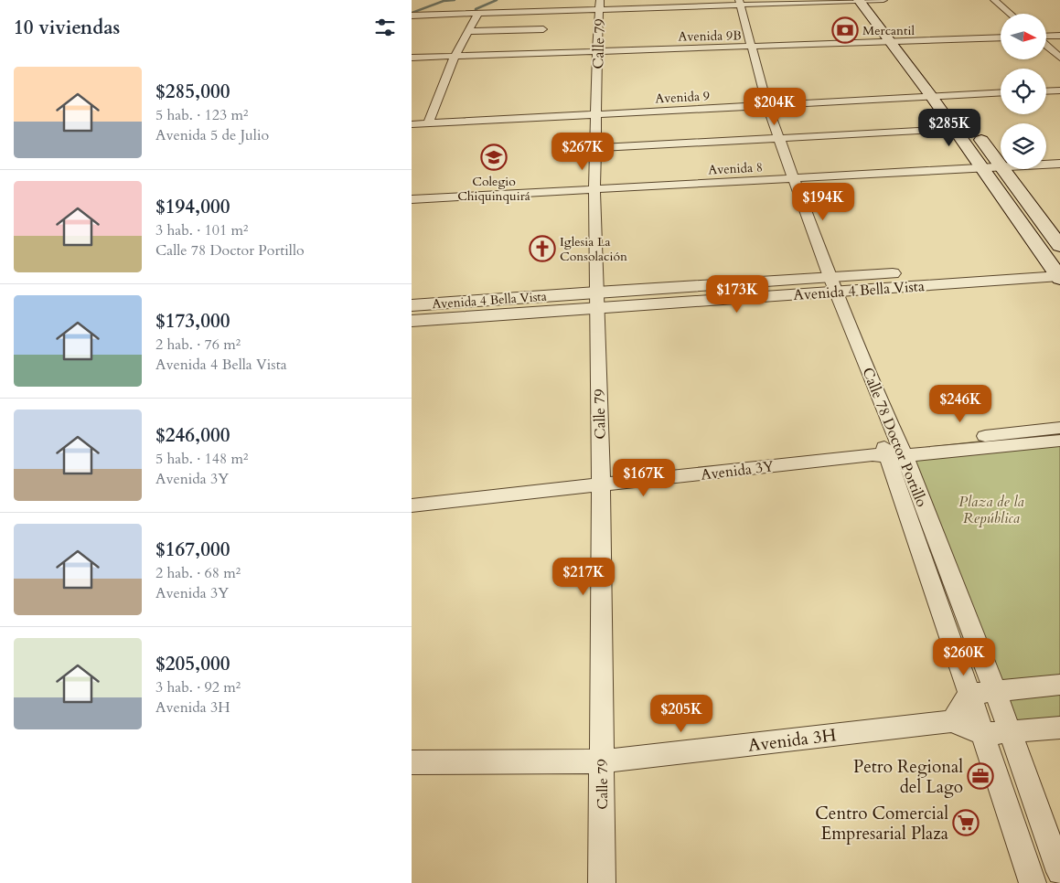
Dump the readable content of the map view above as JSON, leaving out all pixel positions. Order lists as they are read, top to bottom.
{
  "streets": {
    "street": [
      "Avenida 9B",
      "Calle 79",
      "Avenida 9",
      "Avenida 8",
      "Avenida 4 Bella Vista",
      "Calle 78 Doctor Portillo",
      "Avenida 3Y",
      "Avenida 3H"
    ]
  },
  "crossings": [
    ["Avenida 9B", "Calle 79"],
    ["Avenida 9B", "Calle 78 Doctor Portillo"],
    ["Calle 79", "Avenida 9"],
    ["Calle 79", "Avenida 8"],
    ["Calle 79", "Avenida 4 Bella Vista"],
    ["Calle 79", "Avenida 3Y"],
    ["Calle 79", "Avenida 3H"],
    ["Avenida 9", "Calle 78 Doctor Portillo"],
    ["Avenida 8", "Calle 78 Doctor Portillo"],
    ["Avenida 4 Bella Vista", "Calle 78 Doctor Portillo"],
    ["Calle 78 Doctor Portillo", "Avenida 3Y"],
    ["Calle 78 Doctor Portillo", "Avenida 3H"]
  ],
  "parks": ["Plaza de la República"],
  "places": {
    "bank": ["Mercantil"],
    "school or university": ["Colegio Chiquinquirá"],
    "church": ["Iglesia La Consolación"],
    "office": ["Petro Regional del Lago"],
    "supermarket": ["Centro Comercial Empresarial Plaza"]
  },
  "north": "right",
  "page": {
    "heading": "10 viviendas",
    "list": [
      {
        "name": "$285,000",
        "note": "5 hab. · 123 m² · Avenida 5 de Julio"
      },
      {
        "name": "$194,000",
        "note": "3 hab. · 101 m² · Calle 78 Doctor Portillo"
      },
      {
        "name": "$173,000",
        "note": "2 hab. · 76 m² · Avenida 4 Bella Vista"
      },
      {
        "name": "$246,000",
        "note": "5 hab. · 148 m² · Avenida 3Y"
      },
      {
        "name": "$167,000",
        "note": "2 hab. · 68 m² · Avenida 3Y"
      },
      {
        "name": "$205,000",
        "note": "3 hab. · 92 m² · Avenida 3H"
      }
    ],
    "price": [
      "$204K",
      "$285K",
      "$267K",
      "$194K",
      "$173K",
      "$246K",
      "$167K",
      "$217K",
      "$260K",
      "$205K"
    ]
  }
}
